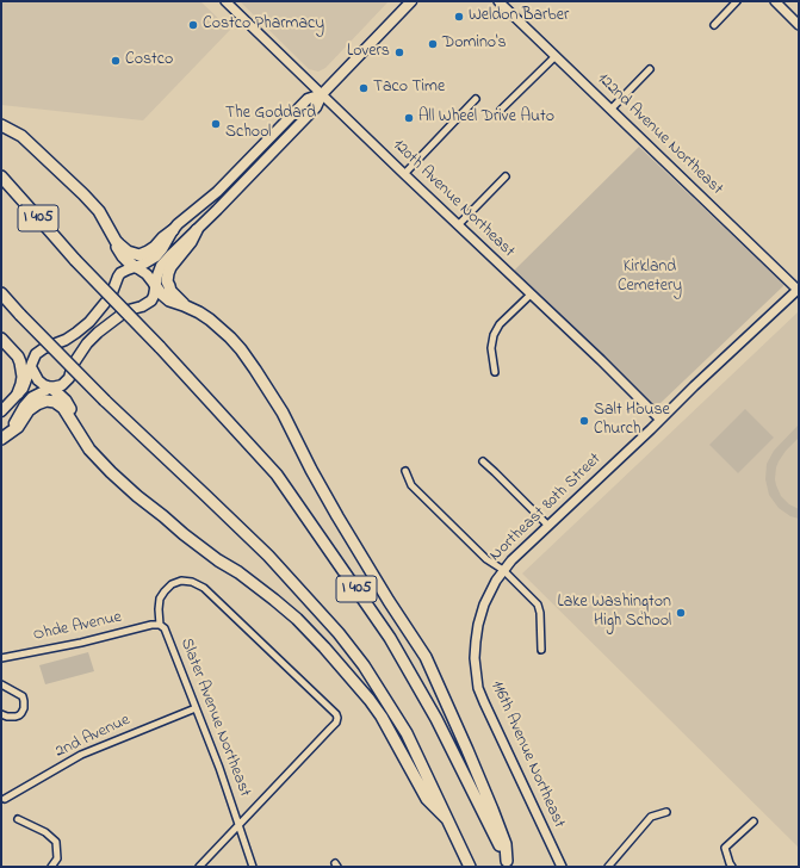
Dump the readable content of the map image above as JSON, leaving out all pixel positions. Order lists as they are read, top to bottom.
{
  "streets": {
    "highway": ["I 405"],
    "street": [
      "122nd Avenue Northeast",
      "120th Avenue Northeast",
      "Northeast 80th Street",
      "Ohde Avenue",
      "Slater Avenue Northeast",
      "2nd Avenue",
      "116th Avenue Northeast"
    ]
  },
  "crossings": [
    ["122nd Avenue Northeast", "Northeast 80th Street"],
    ["120th Avenue Northeast", "Northeast 80th Street"],
    ["Northeast 80th Street", "116th Avenue Northeast"],
    ["Ohde Avenue", "Slater Avenue Northeast"],
    ["Slater Avenue Northeast", "2nd Avenue"]
  ],
  "parks": ["Kirkland Cemetery"],
  "places": [
    "Weldon Barber",
    "Costco Pharmacy",
    "Domino's",
    "Lovers",
    "Costco",
    "Taco Time",
    "All Wheel Drive Auto",
    "The Goddard School",
    "Salt House Church",
    "Lake Washington High School"
  ]
}
